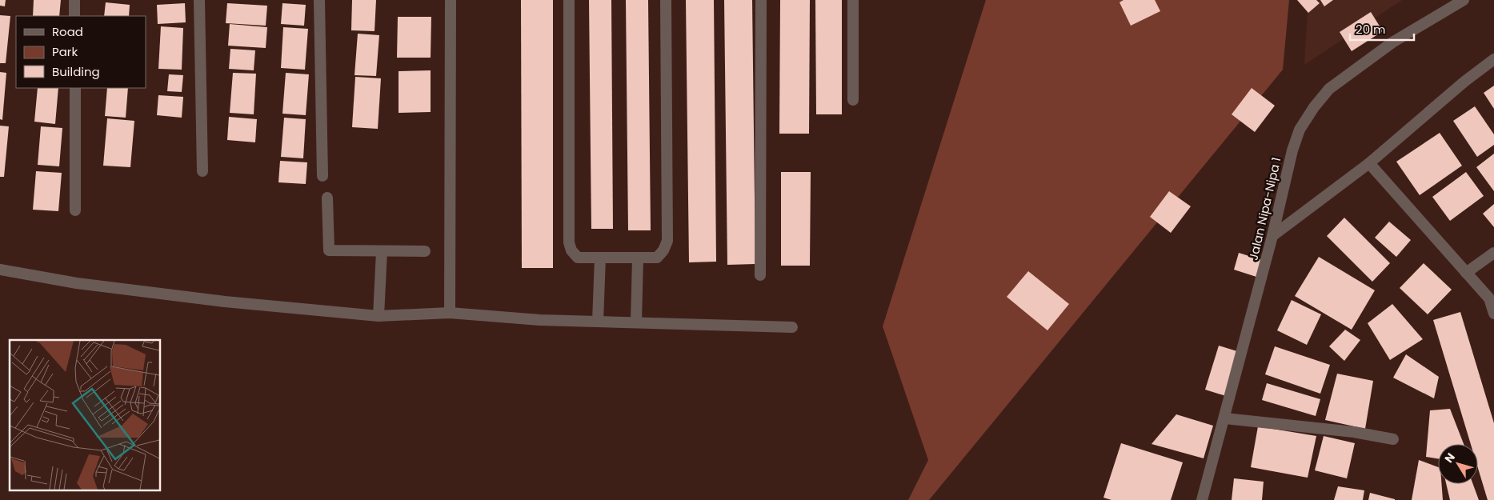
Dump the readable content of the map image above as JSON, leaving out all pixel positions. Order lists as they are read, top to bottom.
{
  "streets": {
    "street": ["Jalan Nipa-Nipa 1"]
  },
  "legend": ["Road", "Park", "Building"],
  "scale_bar": "20 m",
  "north": "top left"
}
